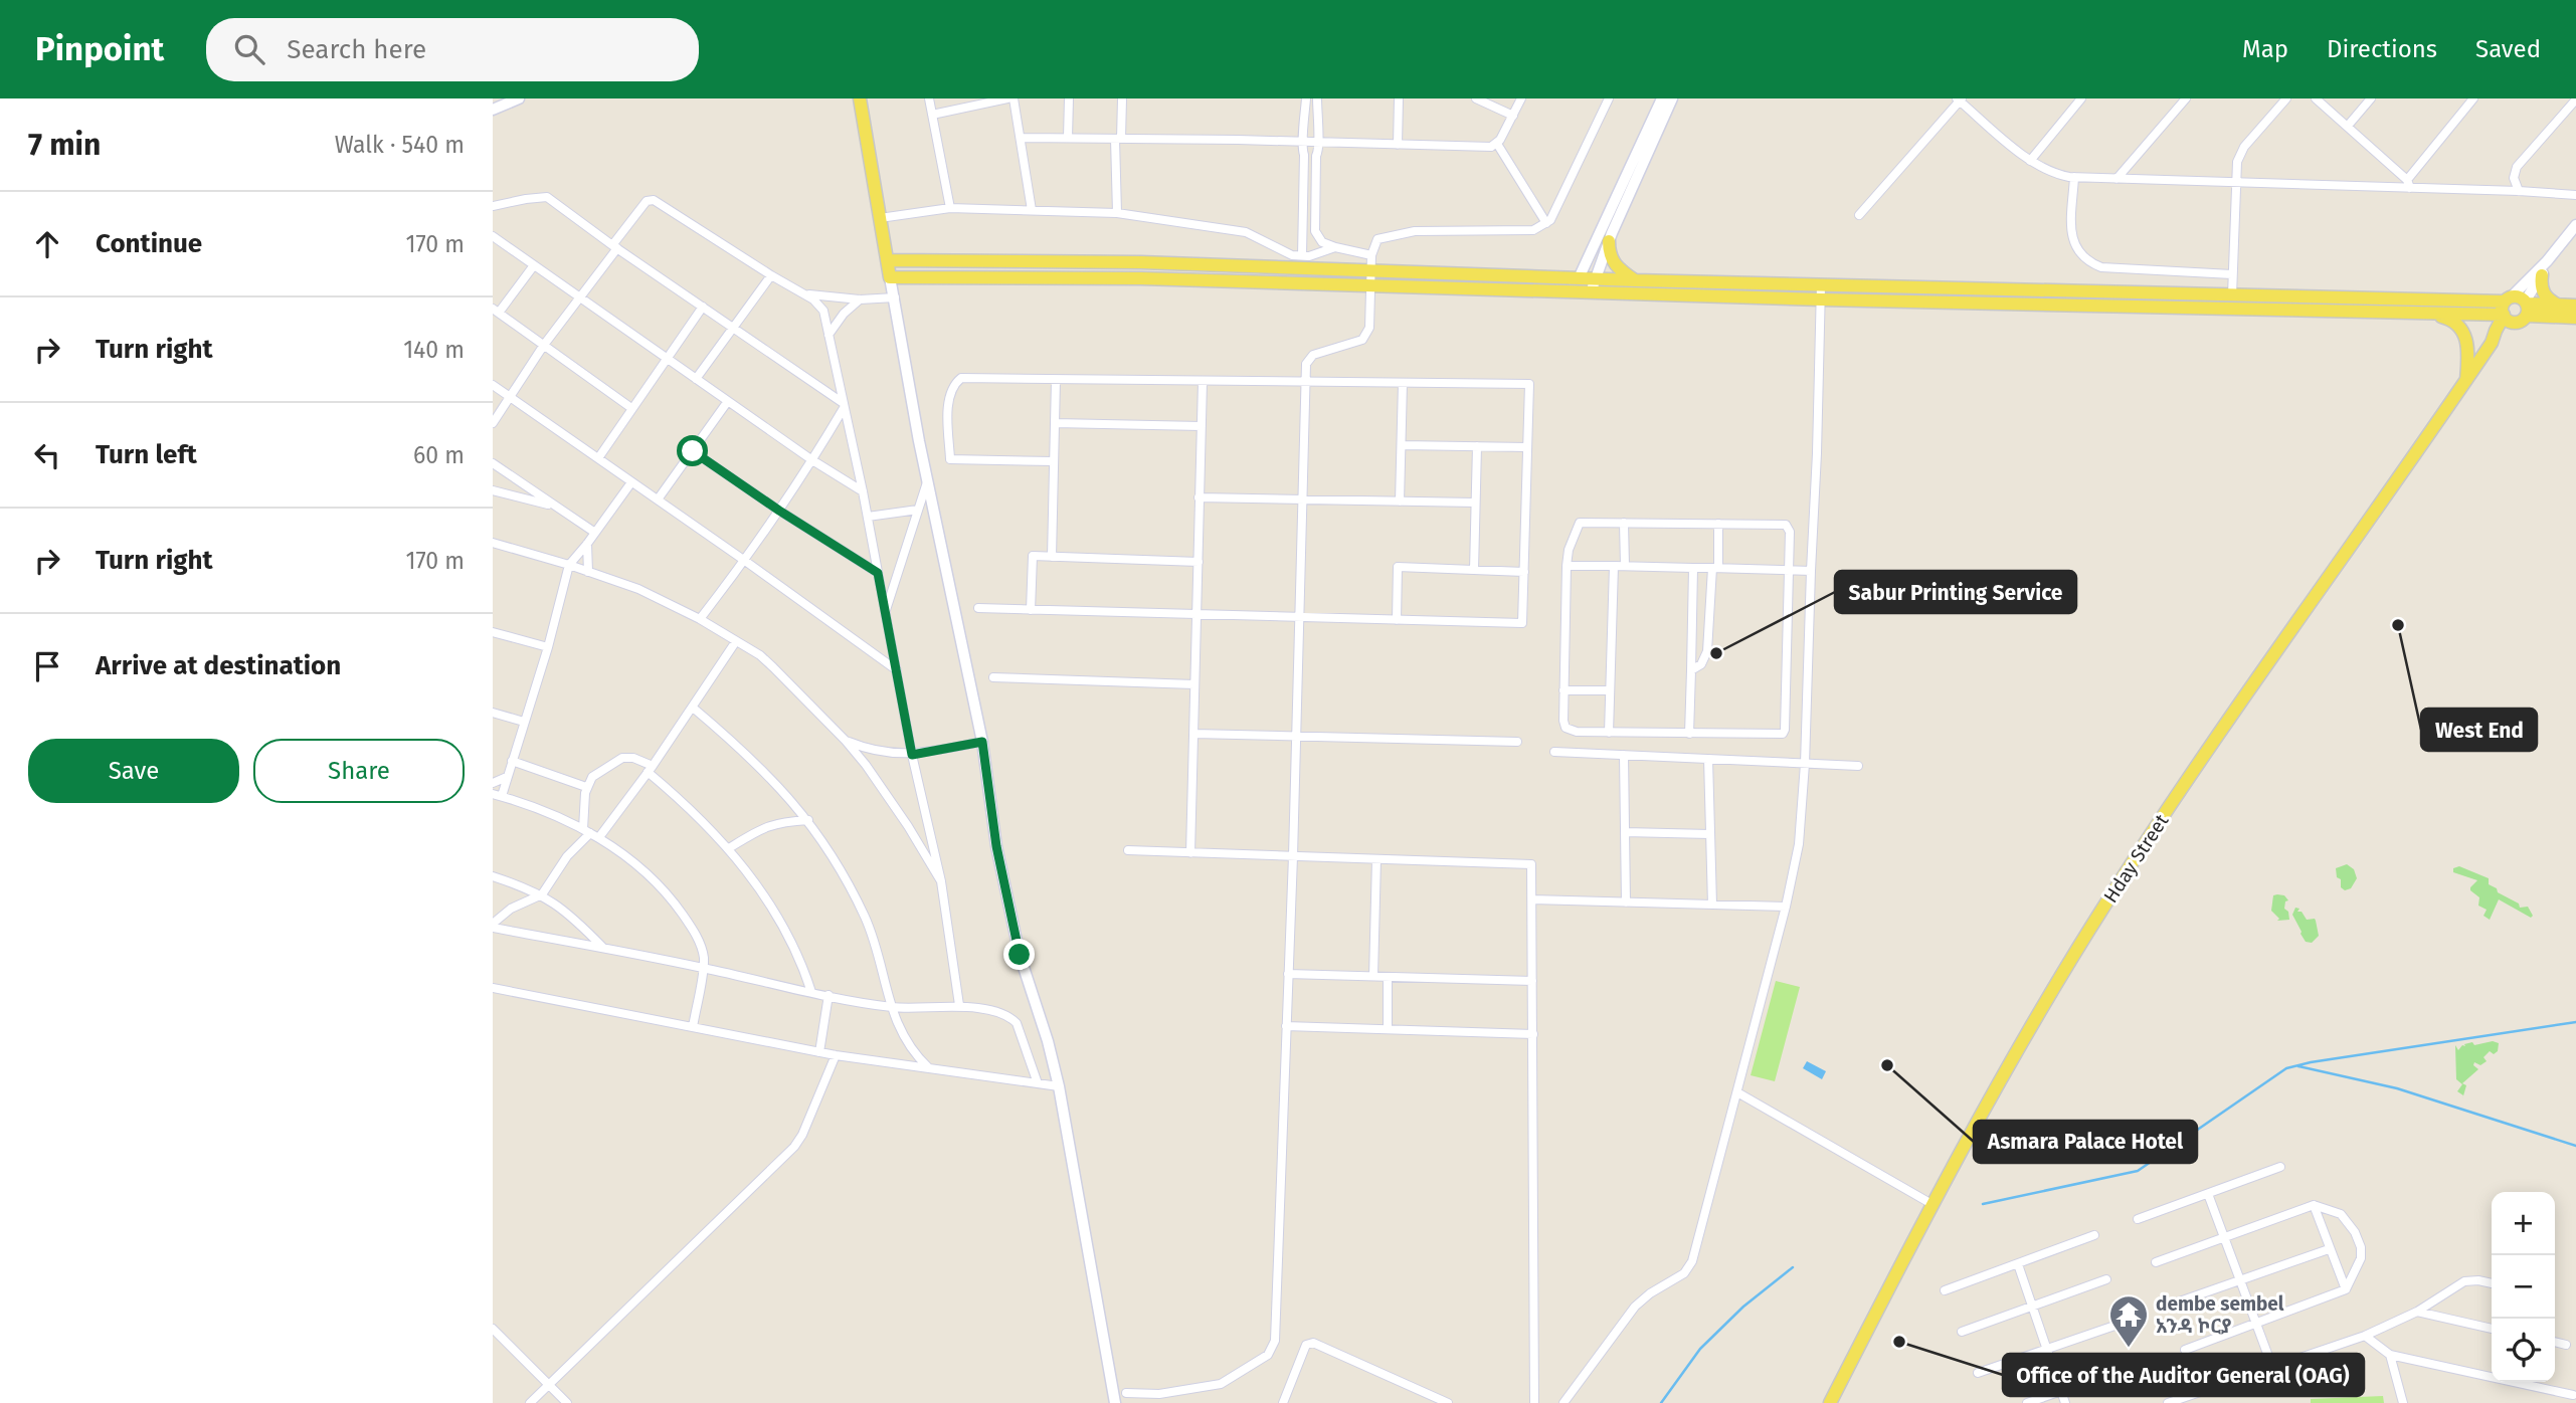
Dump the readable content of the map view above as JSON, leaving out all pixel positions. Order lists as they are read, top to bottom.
{
  "streets": {
    "main road": ["Hday Street"]
  },
  "places": {
    "other": [
      "West End",
      "Sabur Printing Service",
      "Asmara Palace Hotel",
      "Office of the Auditor General (OAG)"
    ],
    "temple": ["dembe sembel አንዳ ኮርያ"]
  },
  "page": {
    "header": "Pinpoint",
    "search": "Search here",
    "nav": ["Map", "Directions", "Saved"],
    "heading": ["7 min", "Walk · 540 m"],
    "list": [
      ["Continue", "170 m"],
      ["Turn right", "140 m"],
      ["Turn left", "60 m"],
      ["Turn right", "170 m"],
      "Arrive at destination"
    ],
    "buttons": ["Save", "Share"],
    "map_buttons": ["+", "−"]
  }
}
